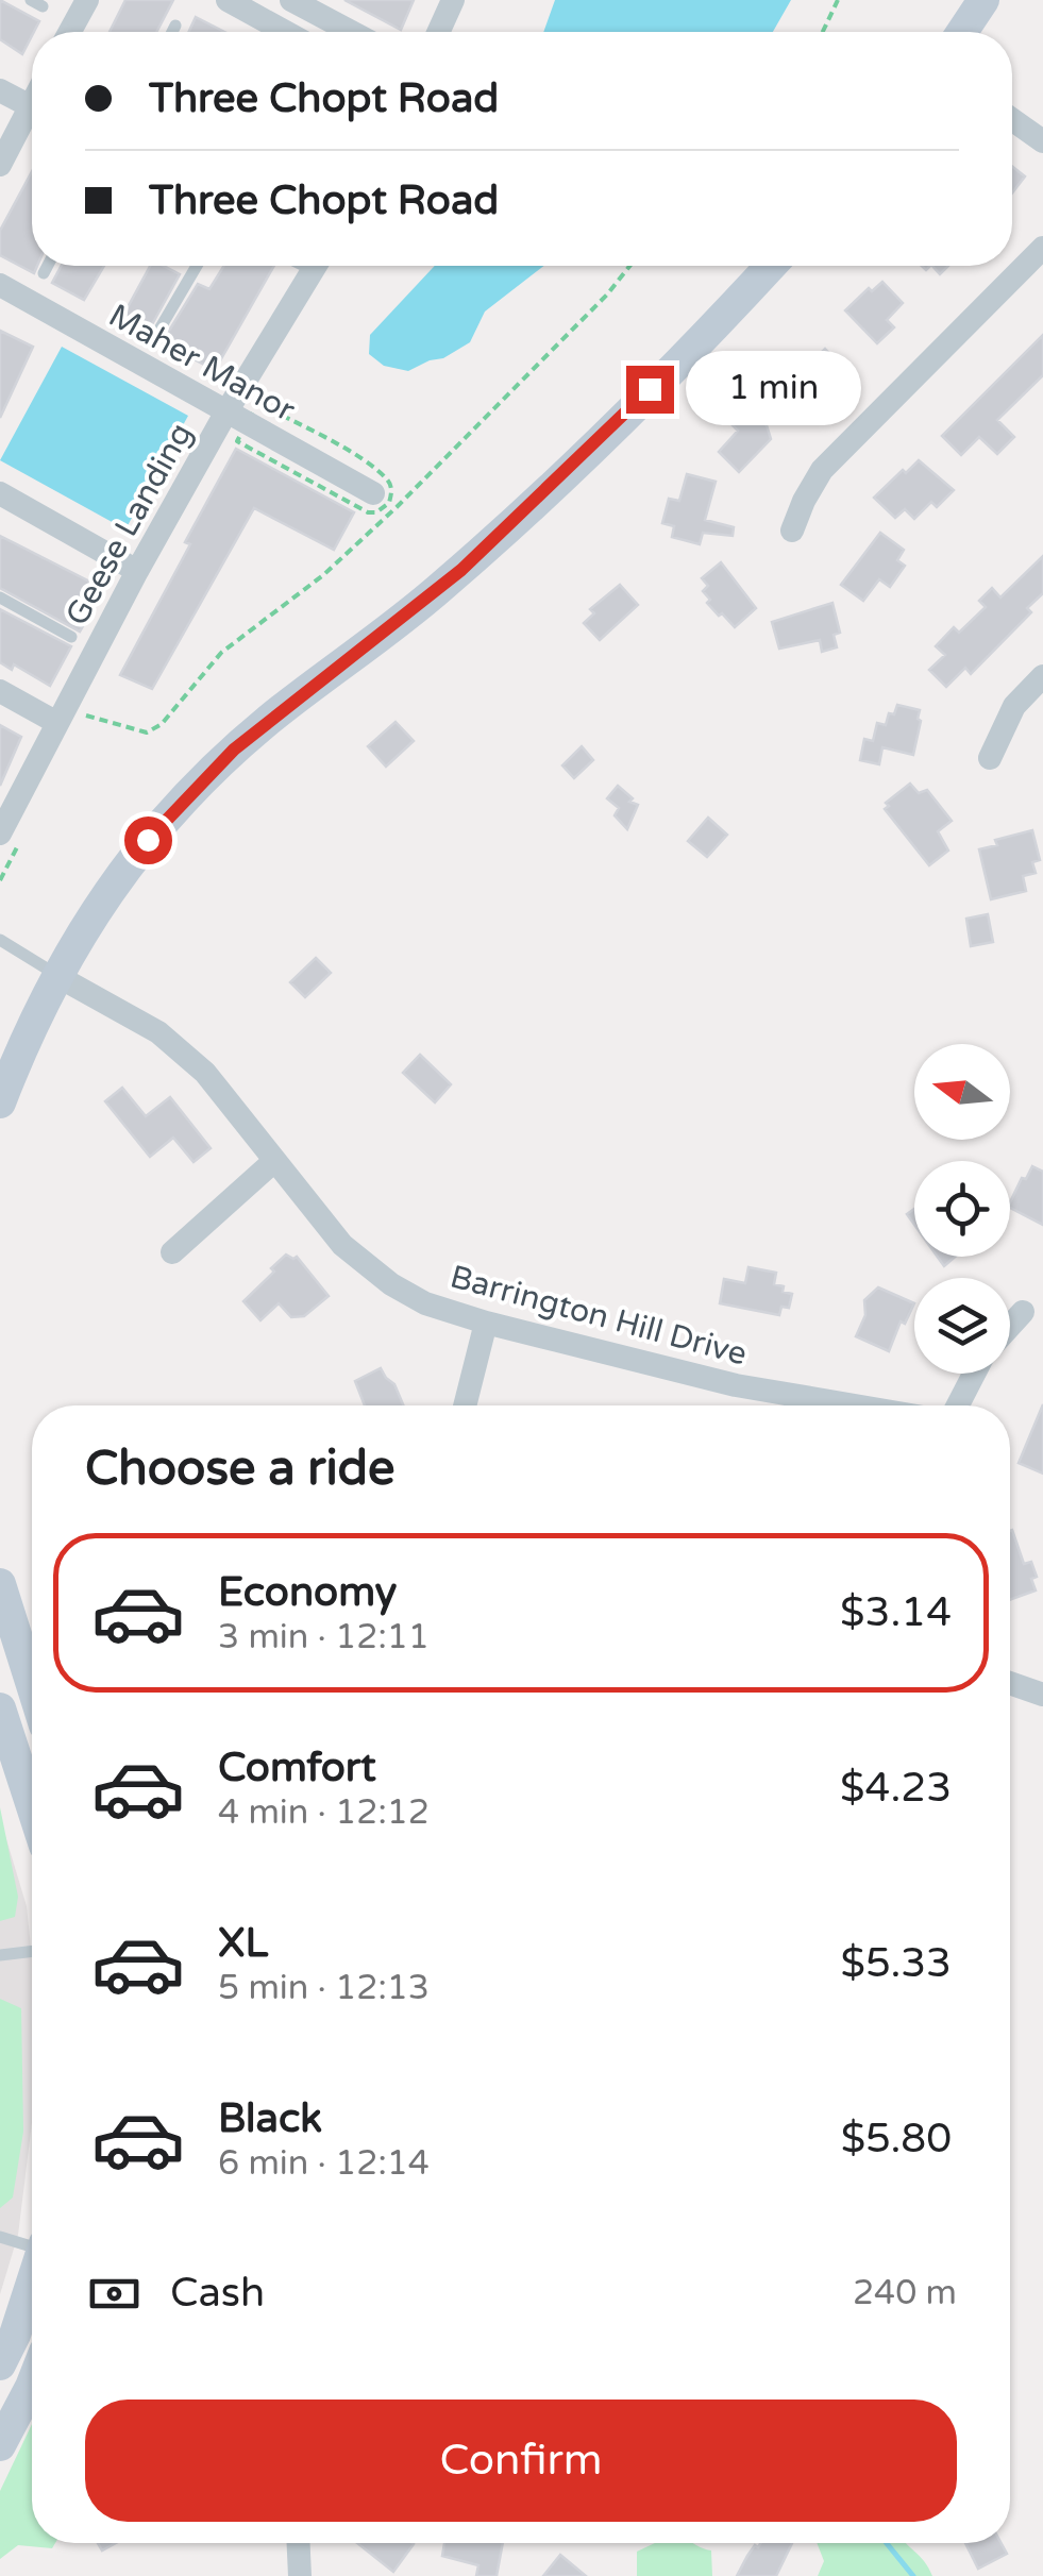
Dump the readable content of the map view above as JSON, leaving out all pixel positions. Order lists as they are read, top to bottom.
{
  "streets": {
    "street": ["Maher Manor", "Geese Landing", "Barrington Hill Drive"]
  },
  "crossings": [
    ["Maher Manor", "Geese Landing"]
  ],
  "north": "left",
  "page": {
    "banner": ["Three Chopt Road", "Three Chopt Road"],
    "bubble": "1 min",
    "heading": "Choose a ride",
    "list": [
      {
        "name": "Economy",
        "note": "3 min · 12:11",
        "value": "$3.14"
      },
      {
        "name": "Comfort",
        "note": "4 min · 12:12",
        "value": "$4.23"
      },
      {
        "name": "XL",
        "note": "5 min · 12:13",
        "value": "$5.33"
      },
      {
        "name": "Black",
        "note": "6 min · 12:14",
        "value": "$5.80"
      }
    ],
    "pay": ["Cash", "240 m"],
    "buttons": "Confirm"
  }
}
